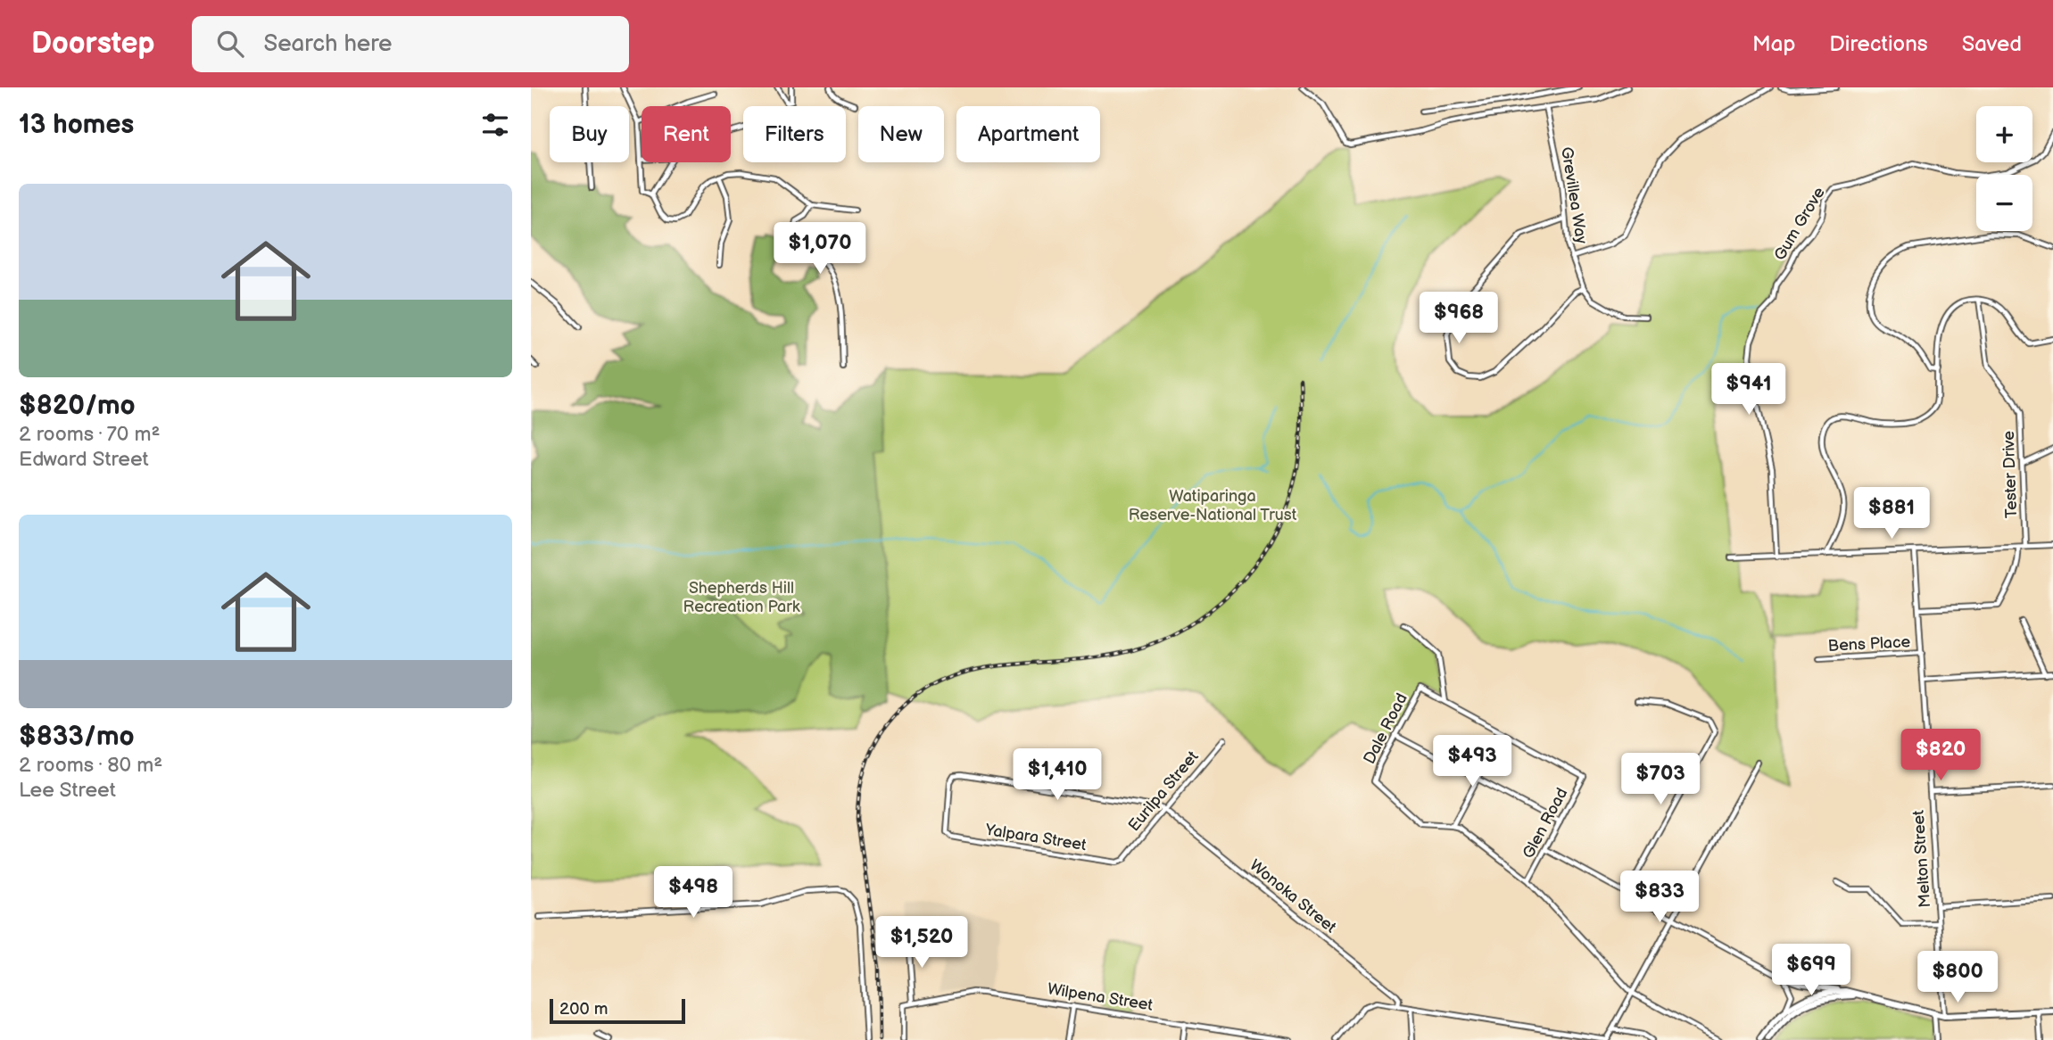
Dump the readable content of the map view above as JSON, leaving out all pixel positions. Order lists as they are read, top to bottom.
{
  "streets": {
    "street": [
      "Grevillea Way",
      "Gum Grove",
      "Tester Drive",
      "Bens Place",
      "Dale Road",
      "Eurilpa Street",
      "Glen Road",
      "Yalpara Street",
      "Melton Street",
      "Wonoka Street",
      "Wilpena Street"
    ]
  },
  "crossings": [
    ["Bens Place", "Melton Street"],
    ["Eurilpa Street", "Yalpara Street"],
    ["Eurilpa Street", "Wonoka Street"],
    ["Yalpara Street", "Wonoka Street"]
  ],
  "parks": ["Watiparinga Reserve-National Trust", "Shepherds Hill Recreation Park"],
  "scale_bar": "200 m",
  "page": {
    "header": "Doorstep",
    "search": "Search here",
    "nav": ["Map", "Directions", "Saved"],
    "heading": "13 homes",
    "map_buttons": ["+", "−"],
    "chip": [
      "Buy",
      "Rent",
      "Filters",
      "New",
      "Apartment"
    ],
    "list": [
      {
        "name": "$820/mo",
        "note": "2 rooms · 70 m² · Edward Street"
      },
      {
        "name": "$833/mo",
        "note": "2 rooms · 80 m² · Lee Street"
      }
    ],
    "price": [
      "$1,070",
      "$968",
      "$941",
      "$881",
      "$820",
      "$493",
      "$1,410",
      "$703",
      "$498",
      "$833",
      "$1,520",
      "$699",
      "$800"
    ],
    "scale": "200 m"
  }
}
